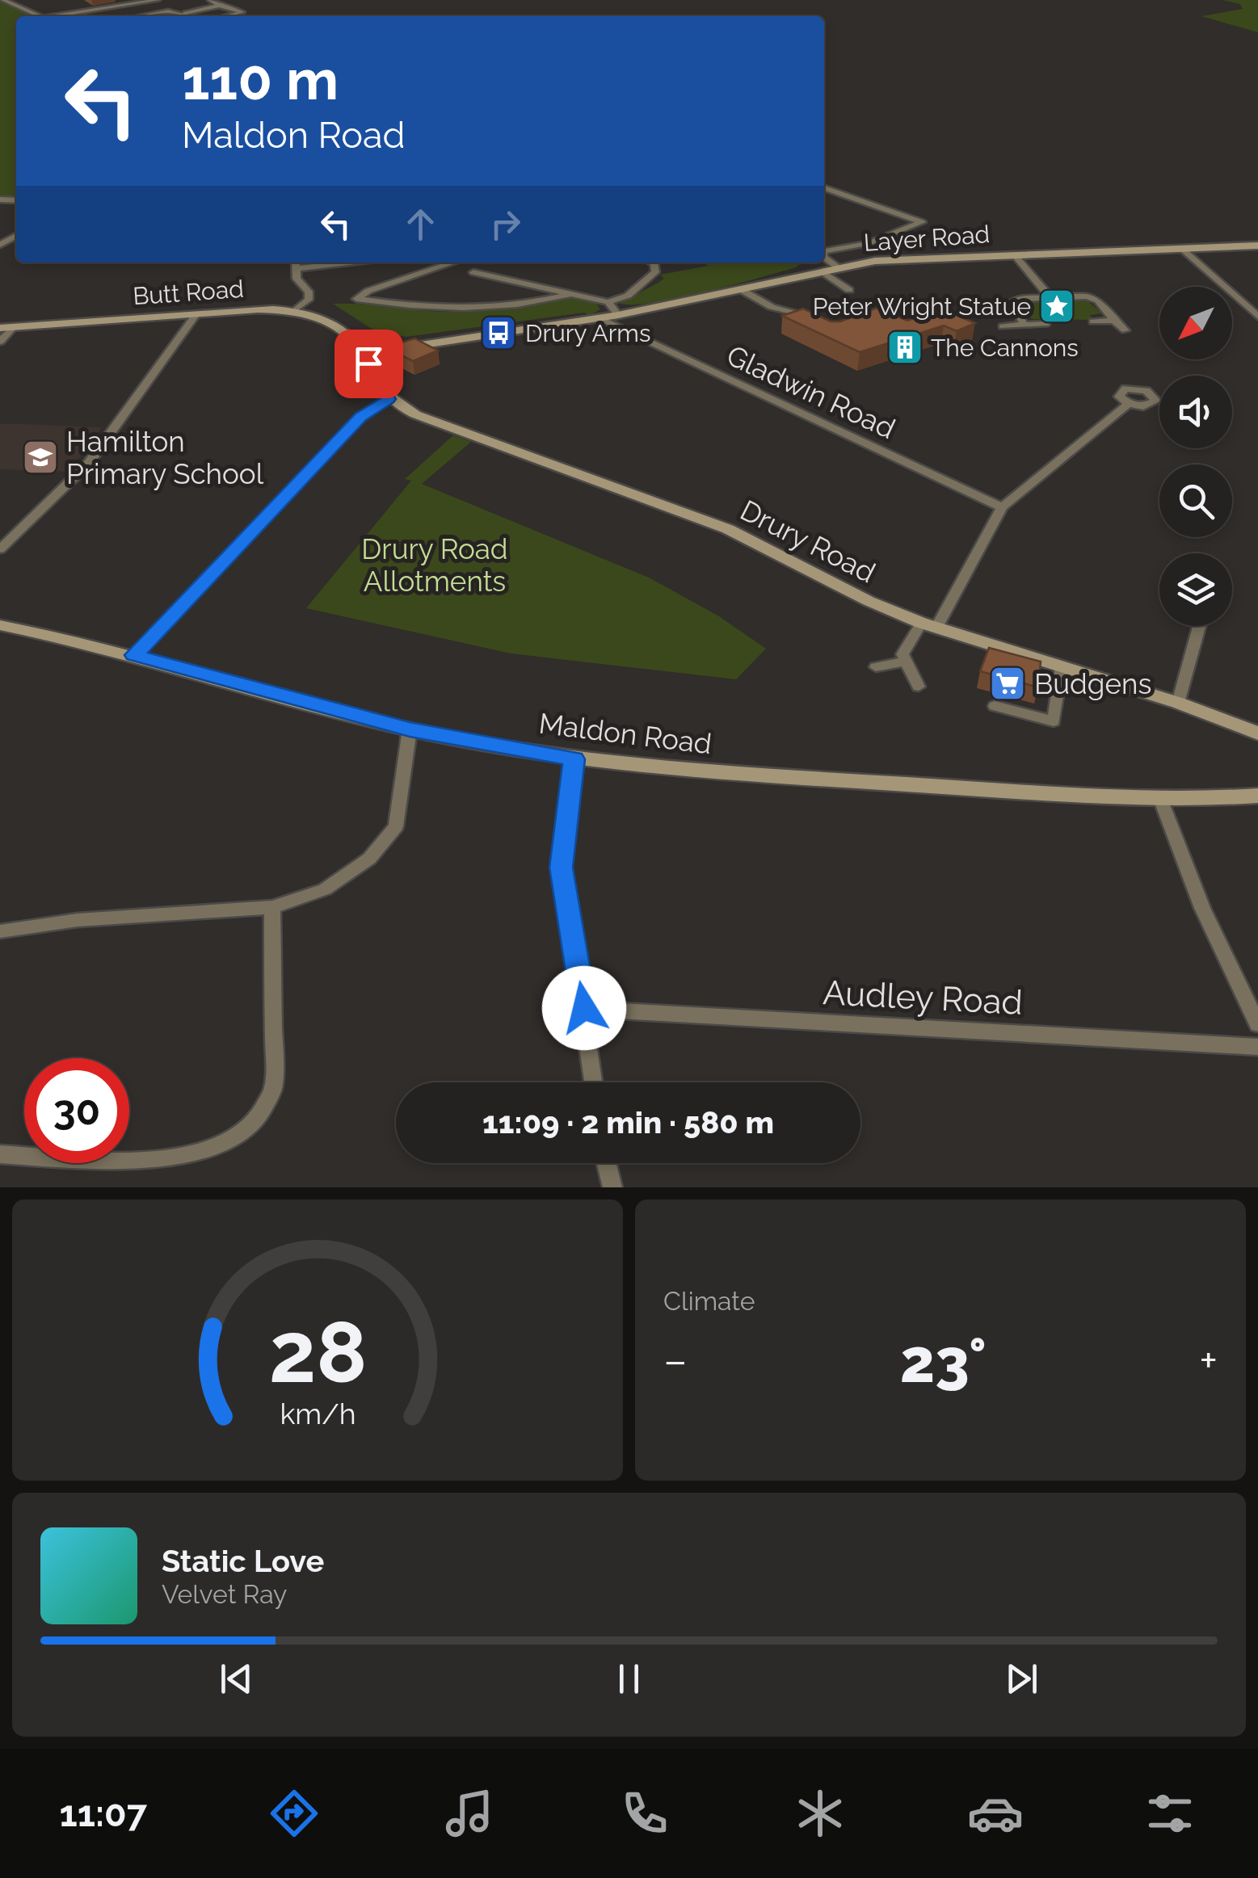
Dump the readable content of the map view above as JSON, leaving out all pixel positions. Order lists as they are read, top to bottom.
{
  "streets": {
    "main road": [
      "Layer Road",
      "Butt Road",
      "Drury Road",
      "Maldon Road"
    ],
    "street": ["Gladwin Road", "Audley Road"]
  },
  "crossings": [
    ["Layer Road", "Butt Road"],
    ["Layer Road", "Gladwin Road"]
  ],
  "parks": ["Drury Road Allotments"],
  "places": {
    "place": ["Peter Wright Statue"],
    "bus stop": ["Drury Arms"],
    "building": ["The Cannons"],
    "school or university": ["Hamilton Primary School"],
    "supermarket": ["Budgens"]
  },
  "north": "bottom left",
  "page": {
    "turn": ["110 m", "Maldon Road"],
    "limit": "30",
    "trip": "11:09 · 2 min · 580 m",
    "tile": "Climate",
    "heat": ["−", "23°", "+"],
    "song": ["Static Love", "Velvet Ray"],
    "tabs": "11:07",
    "gauge": ["28", "km/h"]
  }
}
